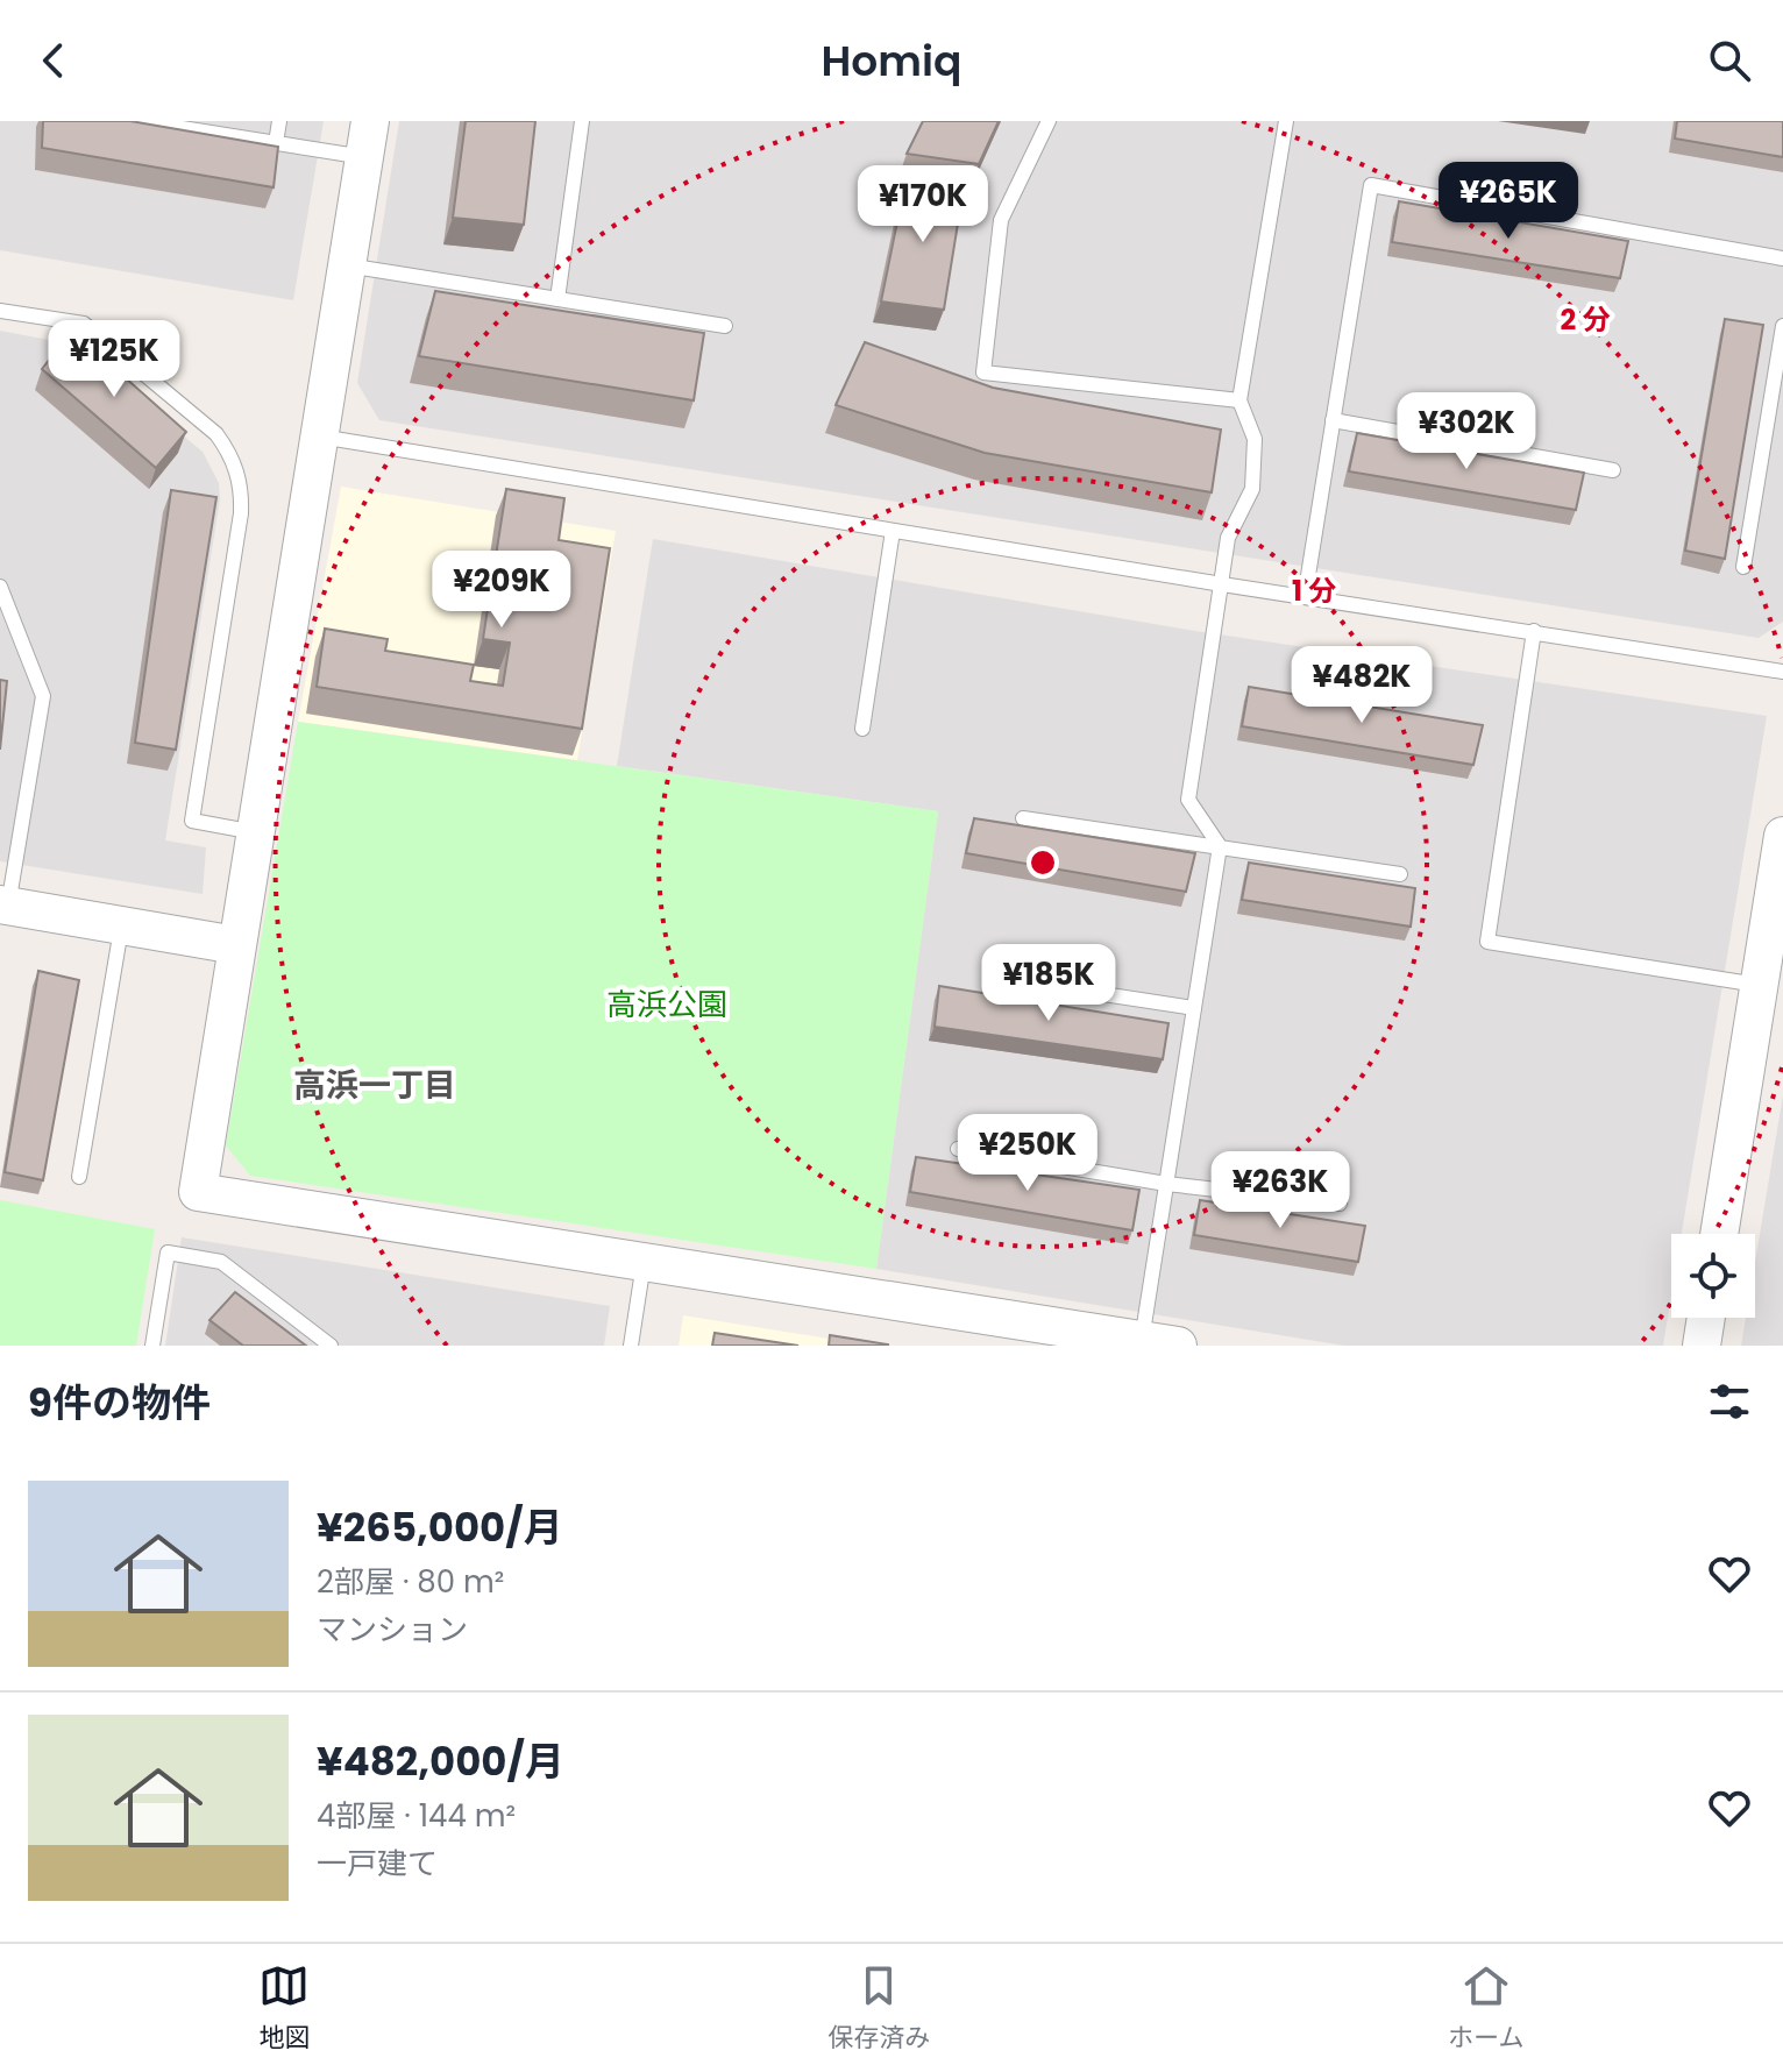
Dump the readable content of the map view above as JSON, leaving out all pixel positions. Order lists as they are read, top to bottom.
{
  "districts": ["高浜一丁目"],
  "parks": ["高浜公園"],
  "page": {
    "header": "Homiq",
    "price": [
      "¥265K",
      "¥170K",
      "¥125K",
      "¥302K",
      "¥209K",
      "¥482K",
      "¥185K",
      "¥250K",
      "¥263K"
    ],
    "heading": "9件の物件",
    "list": [
      {
        "name": "¥265,000/月",
        "note": "2部屋 · 80 m² · マンション"
      },
      {
        "name": "¥482,000/月",
        "note": "4部屋 · 144 m² · 一戸建て"
      }
    ],
    "tabs": ["地図", "保存済み", "ホーム"]
  },
  "rings": ["2 分", "1 分"]
}
